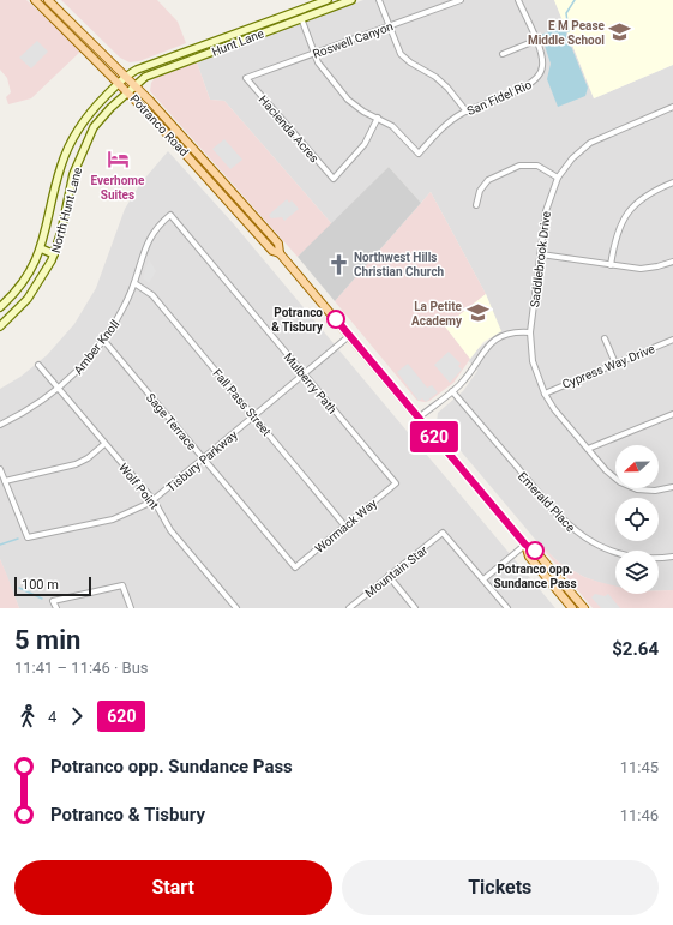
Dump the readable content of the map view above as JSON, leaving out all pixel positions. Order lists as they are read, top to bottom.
{
  "streets": {
    "main road": ["Hunt Lane", "Potranco Road", "North Hunt Lane"],
    "street": [
      "Roswell Canyon",
      "San Fidel Rio",
      "Hacienda Acres",
      "Saddlebrook Drive",
      "Amber Knoll",
      "Cypress Way Drive",
      "Mulberry Path",
      "Fall Pass Street",
      "Sage Terrace",
      "Tisbury Parkway",
      "Wolf Point",
      "Emerald Place",
      "Wormack Way",
      "Mountain Star"
    ]
  },
  "crossings": [
    ["Roswell Canyon", "Hacienda Acres"],
    ["Hunt Lane", "Potranco Road"],
    ["Hunt Lane", "North Hunt Lane"],
    ["San Fidel Rio", "Hacienda Acres"],
    ["Potranco Road", "North Hunt Lane"],
    ["Potranco Road", "Tisbury Parkway"],
    ["Saddlebrook Drive", "Cypress Way Drive"],
    ["Amber Knoll", "Mulberry Path"],
    ["Amber Knoll", "Fall Pass Street"],
    ["Amber Knoll", "Sage Terrace"],
    ["Amber Knoll", "Wolf Point"],
    ["Mulberry Path", "Tisbury Parkway"],
    ["Mulberry Path", "Wormack Way"],
    ["Fall Pass Street", "Tisbury Parkway"],
    ["Fall Pass Street", "Wormack Way"],
    ["Sage Terrace", "Tisbury Parkway"],
    ["Sage Terrace", "Wormack Way"],
    ["Tisbury Parkway", "Wolf Point"]
  ],
  "places": {
    "school or university": ["E M Pease Middle School", "La Petite Academy"],
    "hotel": ["Everhome Suites"],
    "church": ["Northwest Hills Christian Church"],
    "other": ["Potranco & Tisbury", "Potranco opp. Sundance Pass"]
  },
  "lines": ["bus line 620"],
  "scale_bar": "100 m",
  "north": "left",
  "page": {
    "on_map": "620",
    "scale": "100 m",
    "heading": ["5 min", "11:41 – 11:46 · Bus", "$2.64"],
    "legs": ["4", "620"],
    "list": [
      {
        "name": "Potranco opp. Sundance Pass",
        "value": "11:45"
      },
      {
        "name": "Potranco & Tisbury",
        "value": "11:46"
      }
    ],
    "buttons": ["Start", "Tickets"]
  }
}
